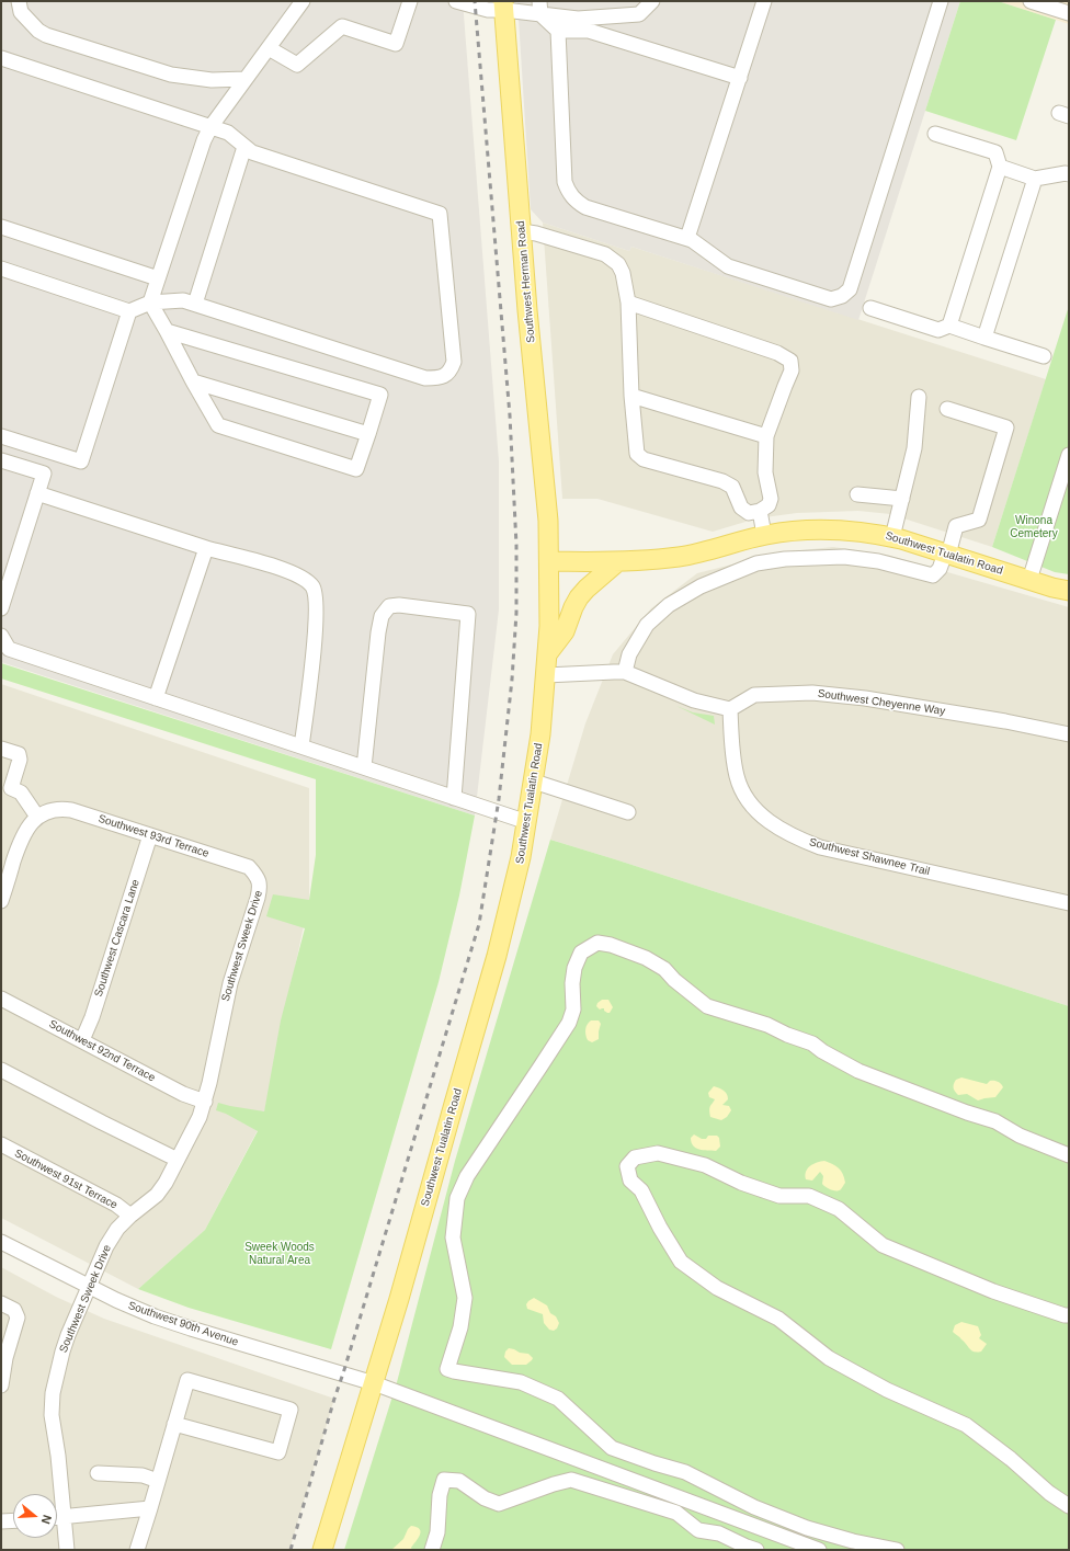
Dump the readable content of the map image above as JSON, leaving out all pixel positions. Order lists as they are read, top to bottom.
{
  "streets": {
    "main road": ["Southwest Herman Road", "Southwest Tualatin Road"],
    "street": [
      "Southwest Cheyenne Way",
      "Southwest 93rd Terrace",
      "Southwest Shawnee Trail",
      "Southwest Cascara Lane",
      "Southwest Sweek Drive",
      "Southwest 92nd Terrace",
      "Southwest 91st Terrace",
      "Southwest 90th Avenue"
    ]
  },
  "crossings": [
    ["Southwest Herman Road", "Southwest Tualatin Road"],
    ["Southwest Tualatin Road", "Southwest 90th Avenue"],
    ["Southwest Cheyenne Way", "Southwest Shawnee Trail"],
    ["Southwest 93rd Terrace", "Southwest Cascara Lane"],
    ["Southwest 93rd Terrace", "Southwest Sweek Drive"],
    ["Southwest Cascara Lane", "Southwest 92nd Terrace"],
    ["Southwest Sweek Drive", "Southwest 92nd Terrace"],
    ["Southwest Sweek Drive", "Southwest 91st Terrace"],
    ["Southwest Sweek Drive", "Southwest 90th Avenue"]
  ],
  "parks": ["Winona Cemetery", "Sweek Woods Natural Area"],
  "north": "right"
}
